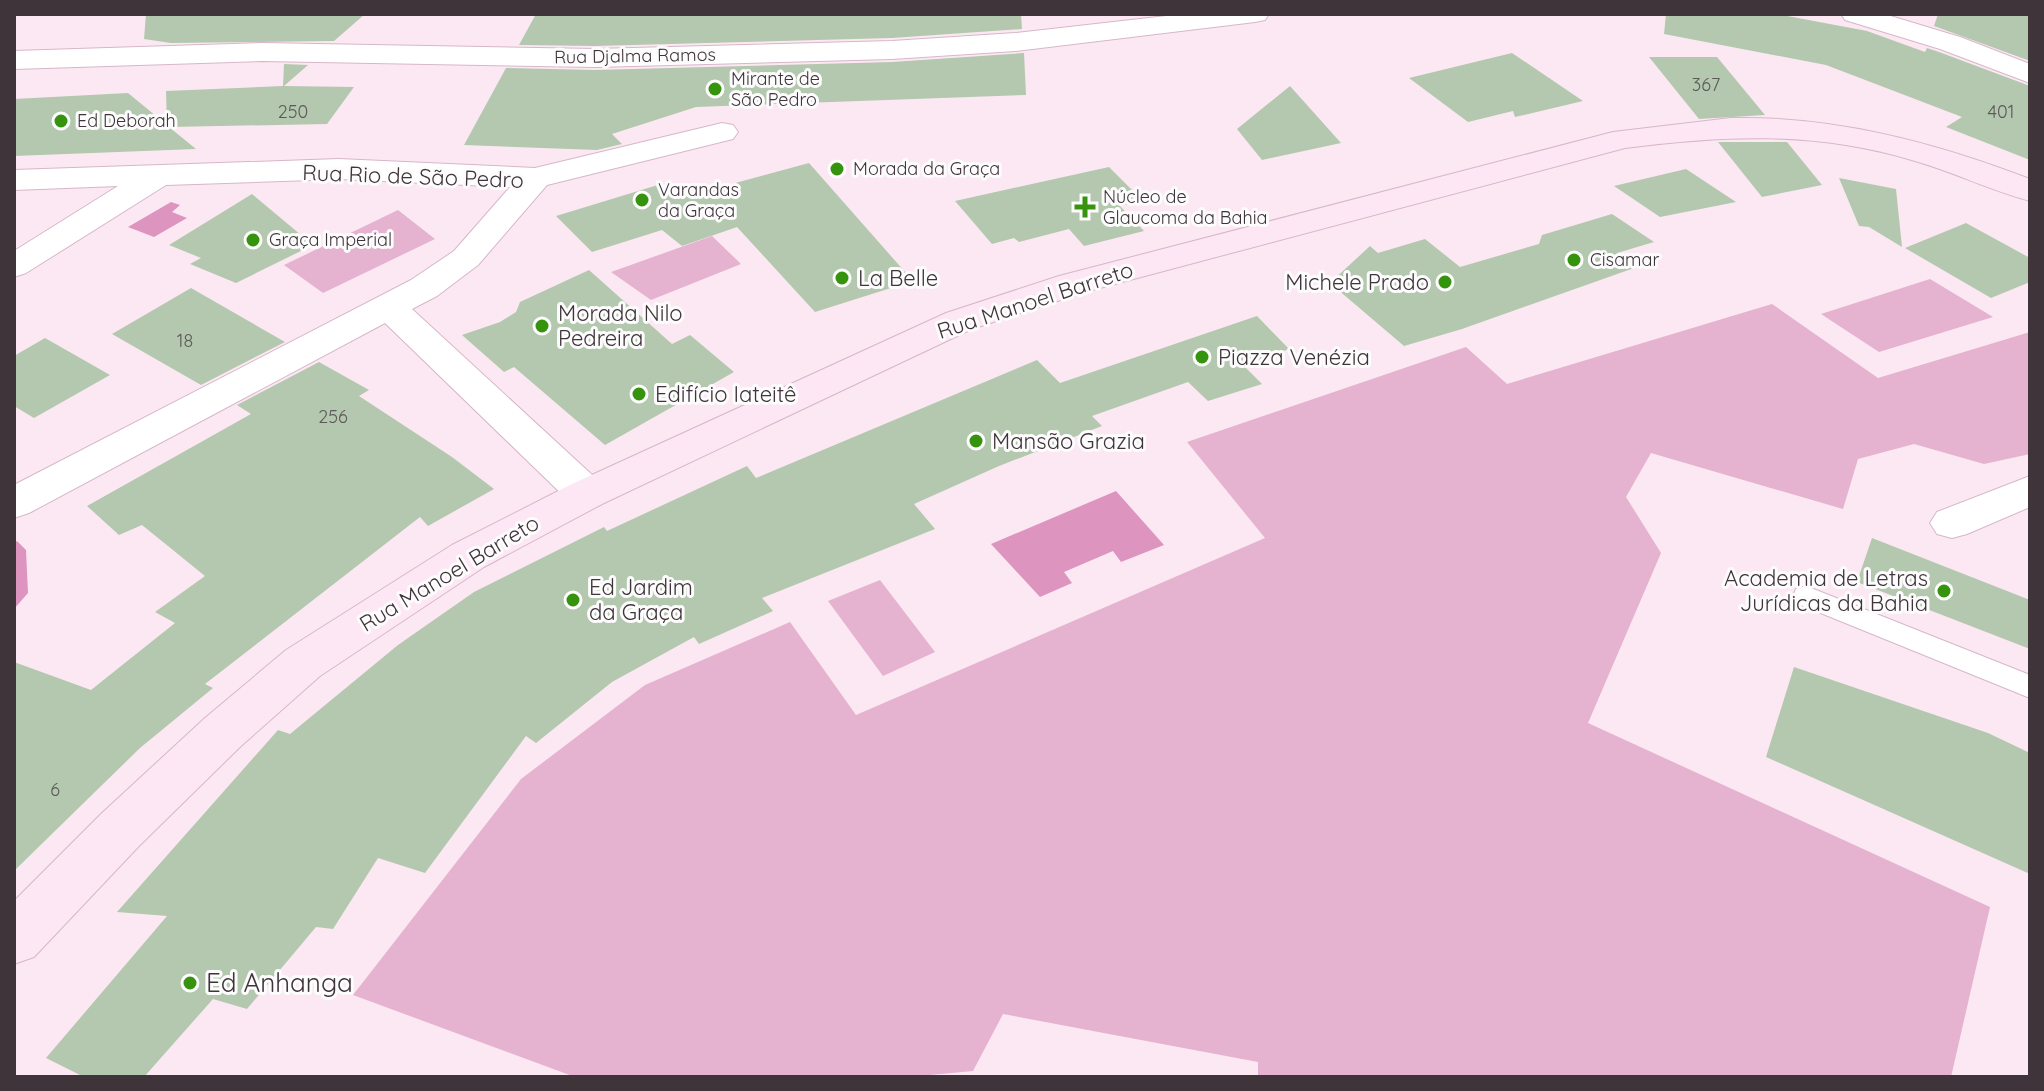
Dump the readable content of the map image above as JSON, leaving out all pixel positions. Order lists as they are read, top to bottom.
{
  "streets": {
    "street": ["Rua Djalma Ramos", "Rua Rio de São Pedro", "Rua Manoel Barreto"]
  },
  "places": {
    "other": [
      "Mirante de São Pedro",
      "Ed Deborah",
      "Morada da Graça",
      "Varandas da Graça",
      "Graça Imperial",
      "Cisamar",
      "La Belle",
      "Michele Prado",
      "Morada Nilo Pedreira",
      "Piazza Venézia",
      "Edifício Iateitê",
      "Mansão Grazia",
      "Academia de Letras Jurídicas da Bahia",
      "Ed Jardim da Graça",
      "Ed Anhanga"
    ],
    "health": ["Núcleo de Glaucoma da Bahia"]
  },
  "house_numbers": [
    "367",
    "250",
    "401",
    "18",
    "256",
    "6"
  ]
}
